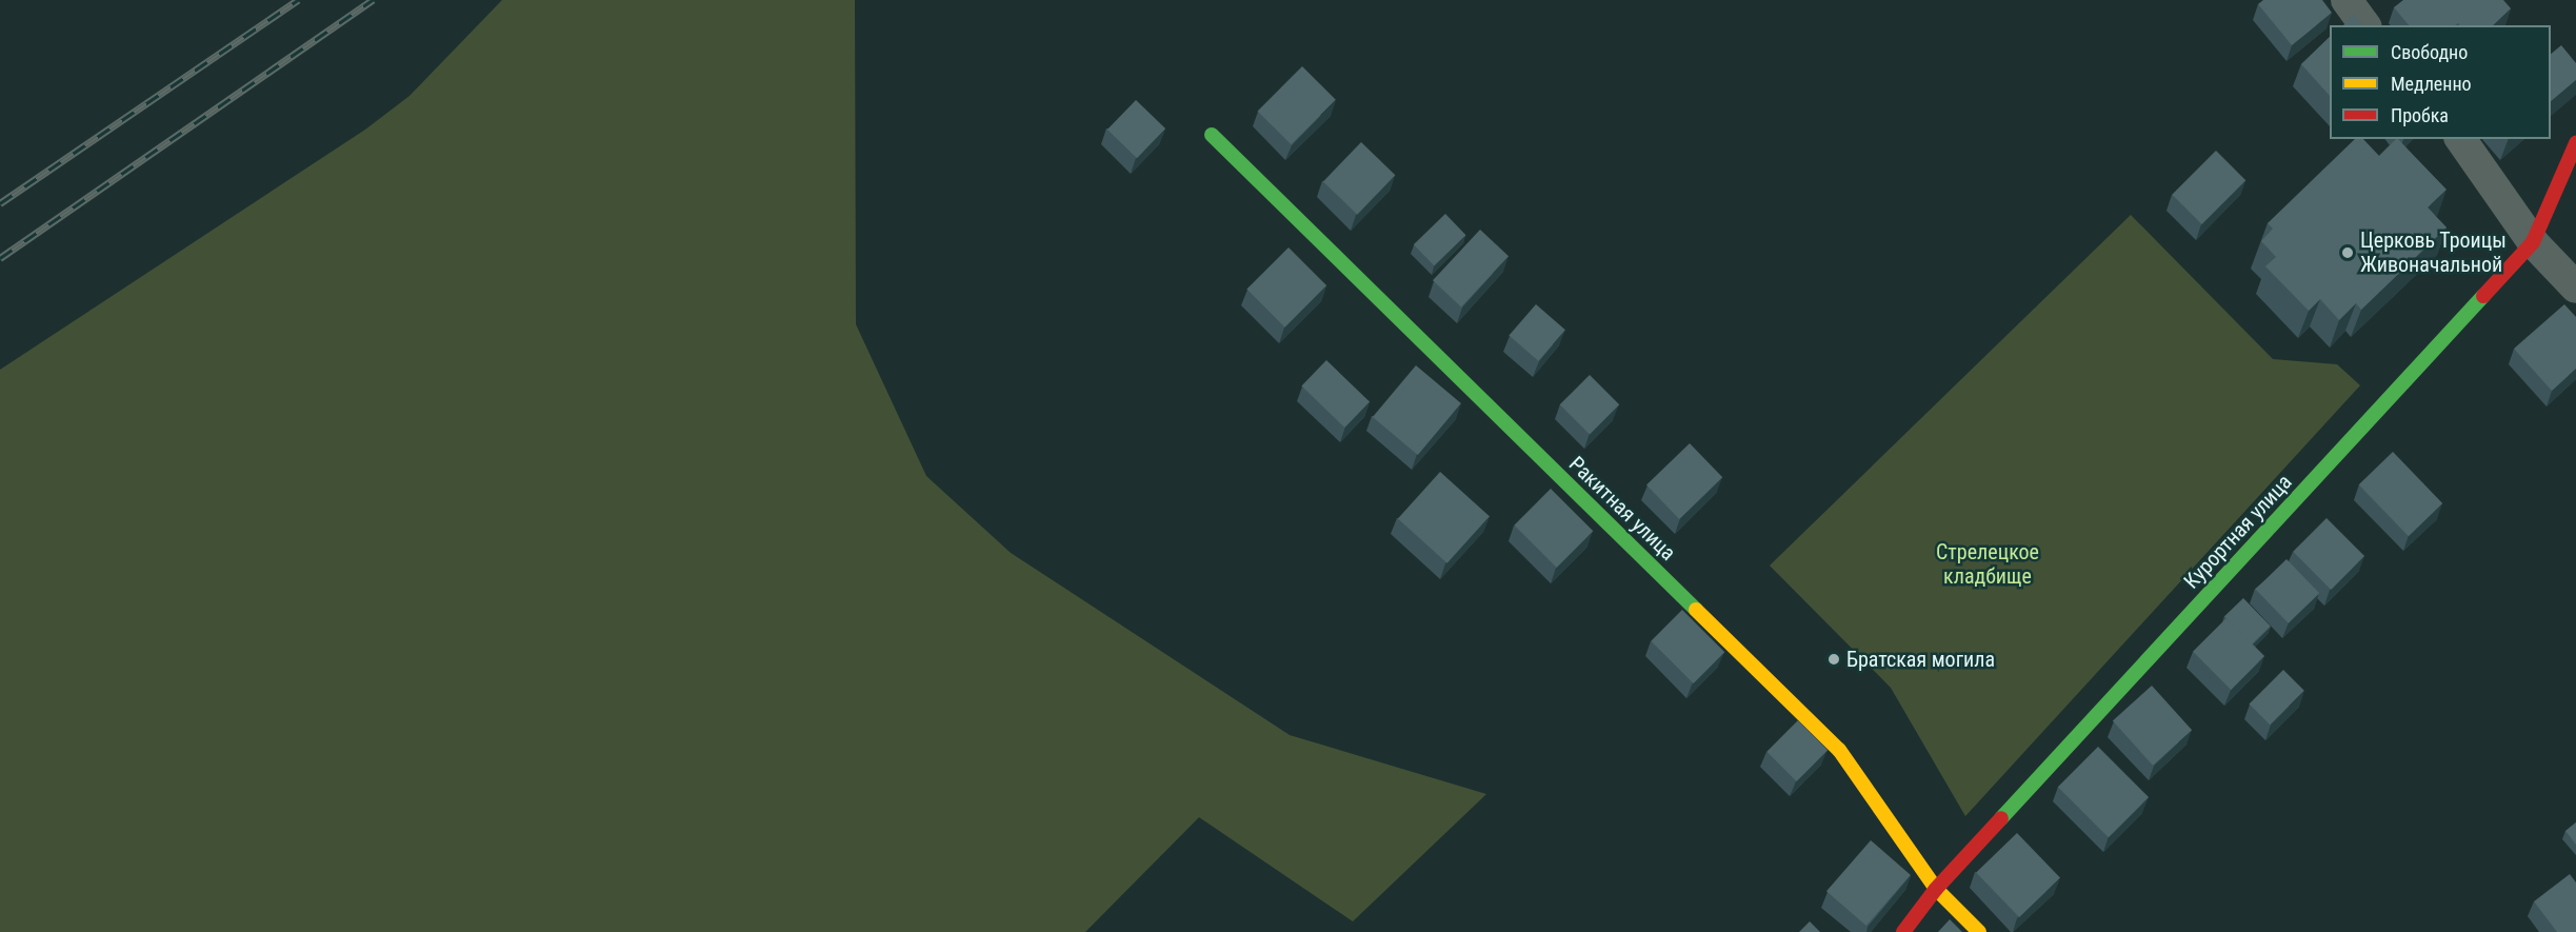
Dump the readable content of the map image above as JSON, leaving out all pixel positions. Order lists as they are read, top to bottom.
{
  "streets": {
    "street": ["Ракитная улица", "Курортная улица"]
  },
  "crossings": [
    ["Ракитная улица", "Курортная улица"]
  ],
  "parks": ["Стрелецкое кладбище"],
  "places": ["Церковь Троицы Живоначальной", "Братская могила"],
  "legend": ["Свободно", "Медленно", "Пробка"]
}
